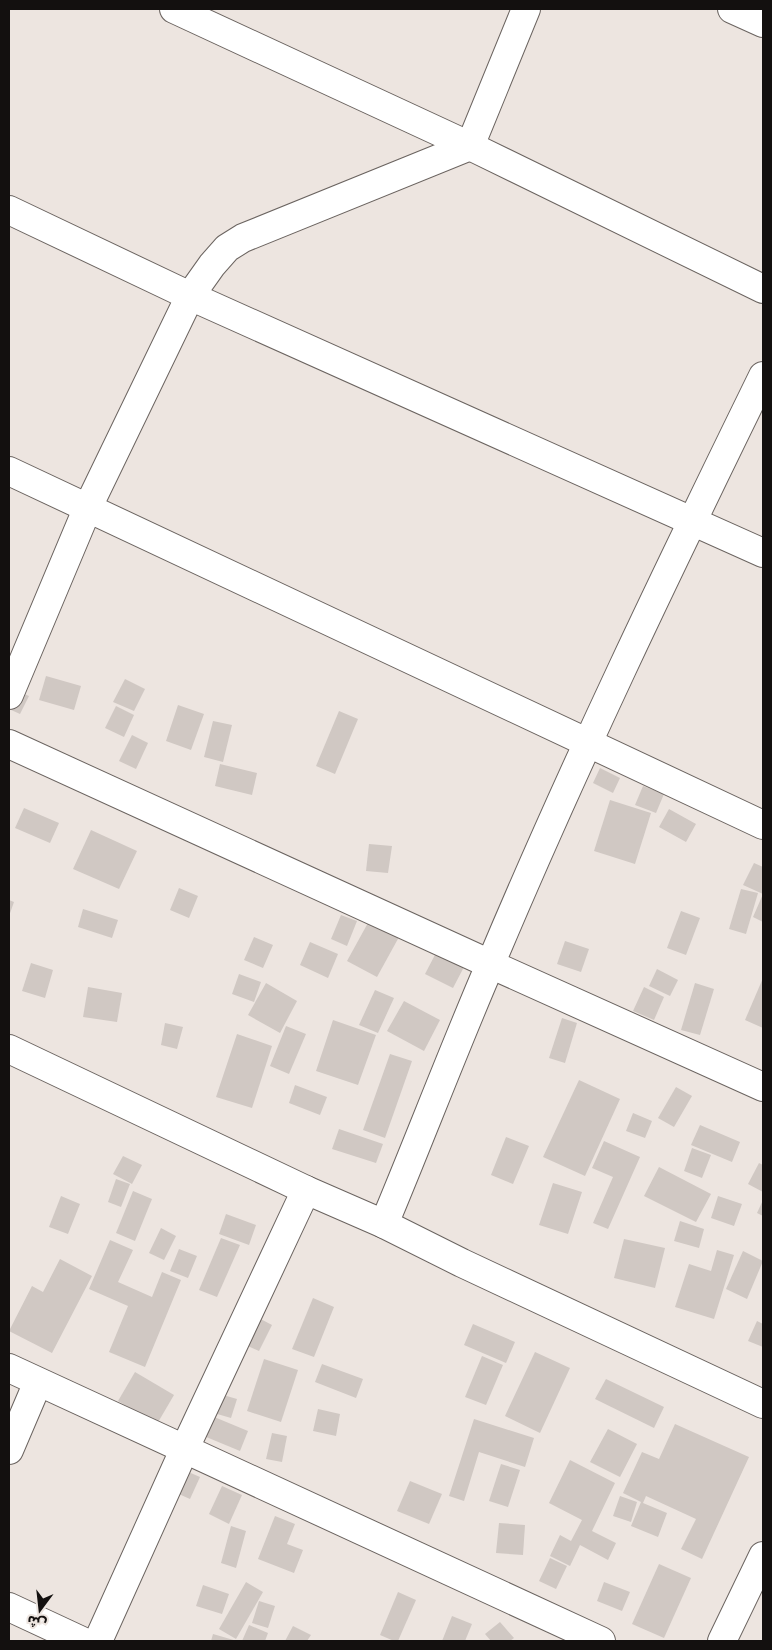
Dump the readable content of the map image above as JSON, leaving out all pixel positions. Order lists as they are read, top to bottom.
{
  "north": "bottom"
}
